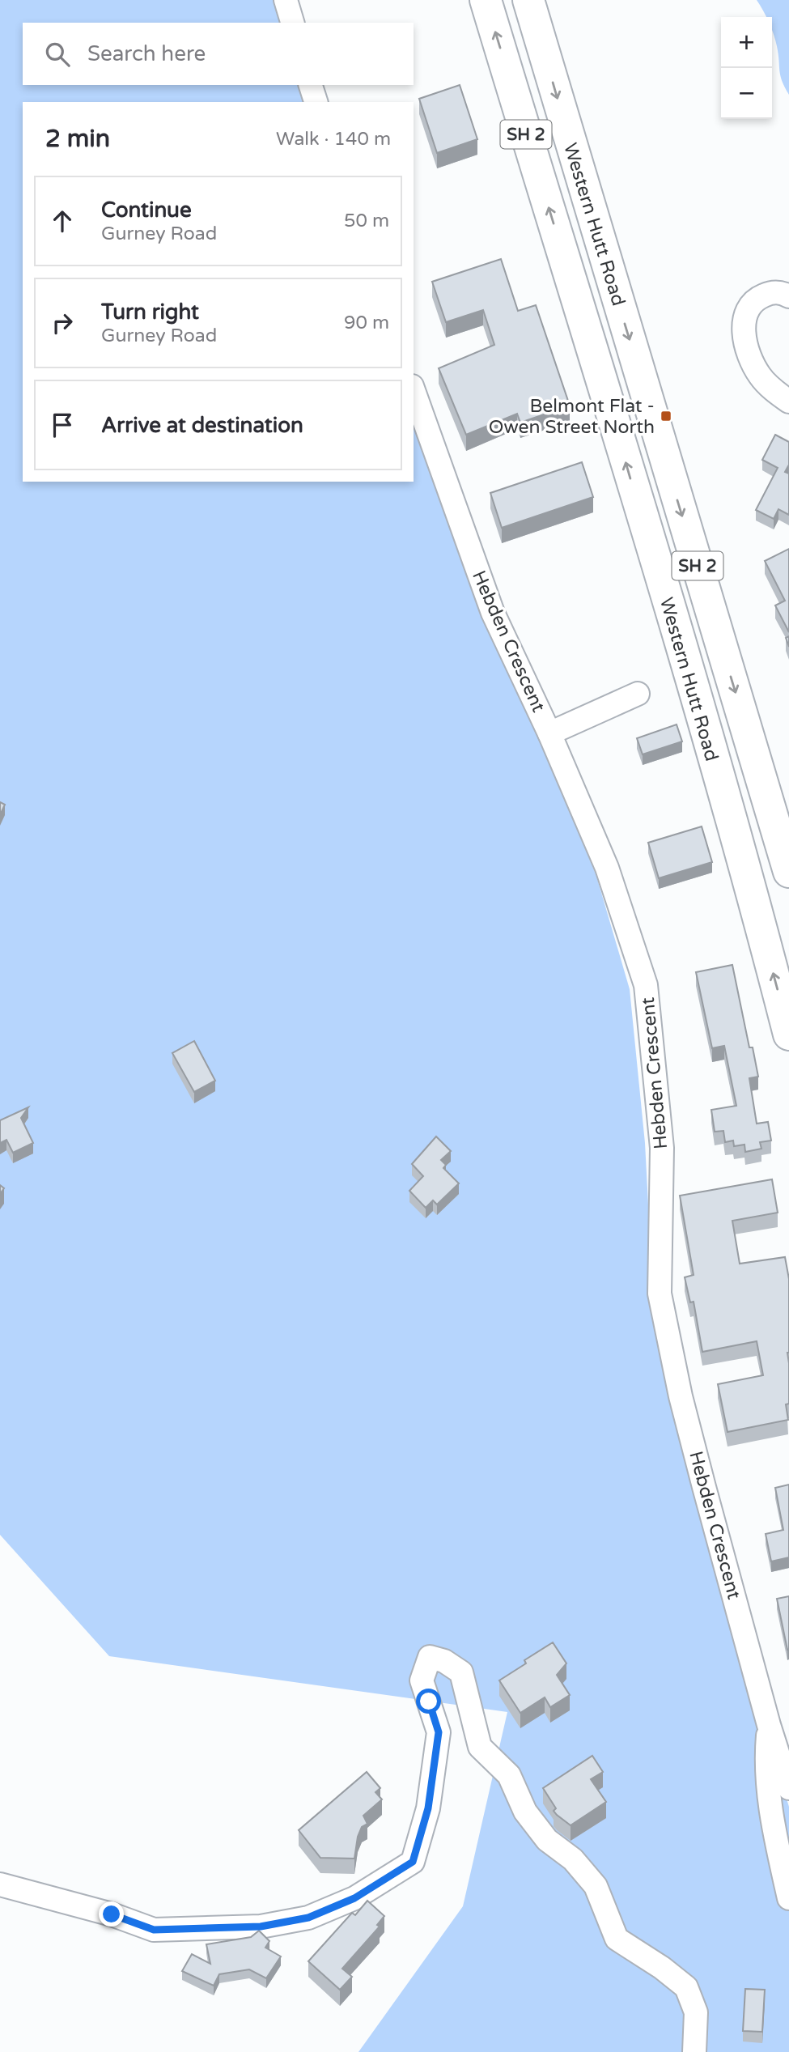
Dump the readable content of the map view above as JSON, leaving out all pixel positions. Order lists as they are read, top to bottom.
{
  "streets": {
    "highway": ["SH 2", "Western Hutt Road"],
    "street": ["Hebden Crescent"]
  },
  "places": {
    "transit": ["Belmont Flat - Owen Street North"]
  },
  "page": {
    "map_buttons": ["+", "−"],
    "search": "Search here",
    "heading": ["2 min", "Walk · 140 m"],
    "list": [
      ["Continue", "Gurney Road", "50 m"],
      ["Turn right", "Gurney Road", "90 m"],
      "Arrive at destination"
    ]
  }
}
